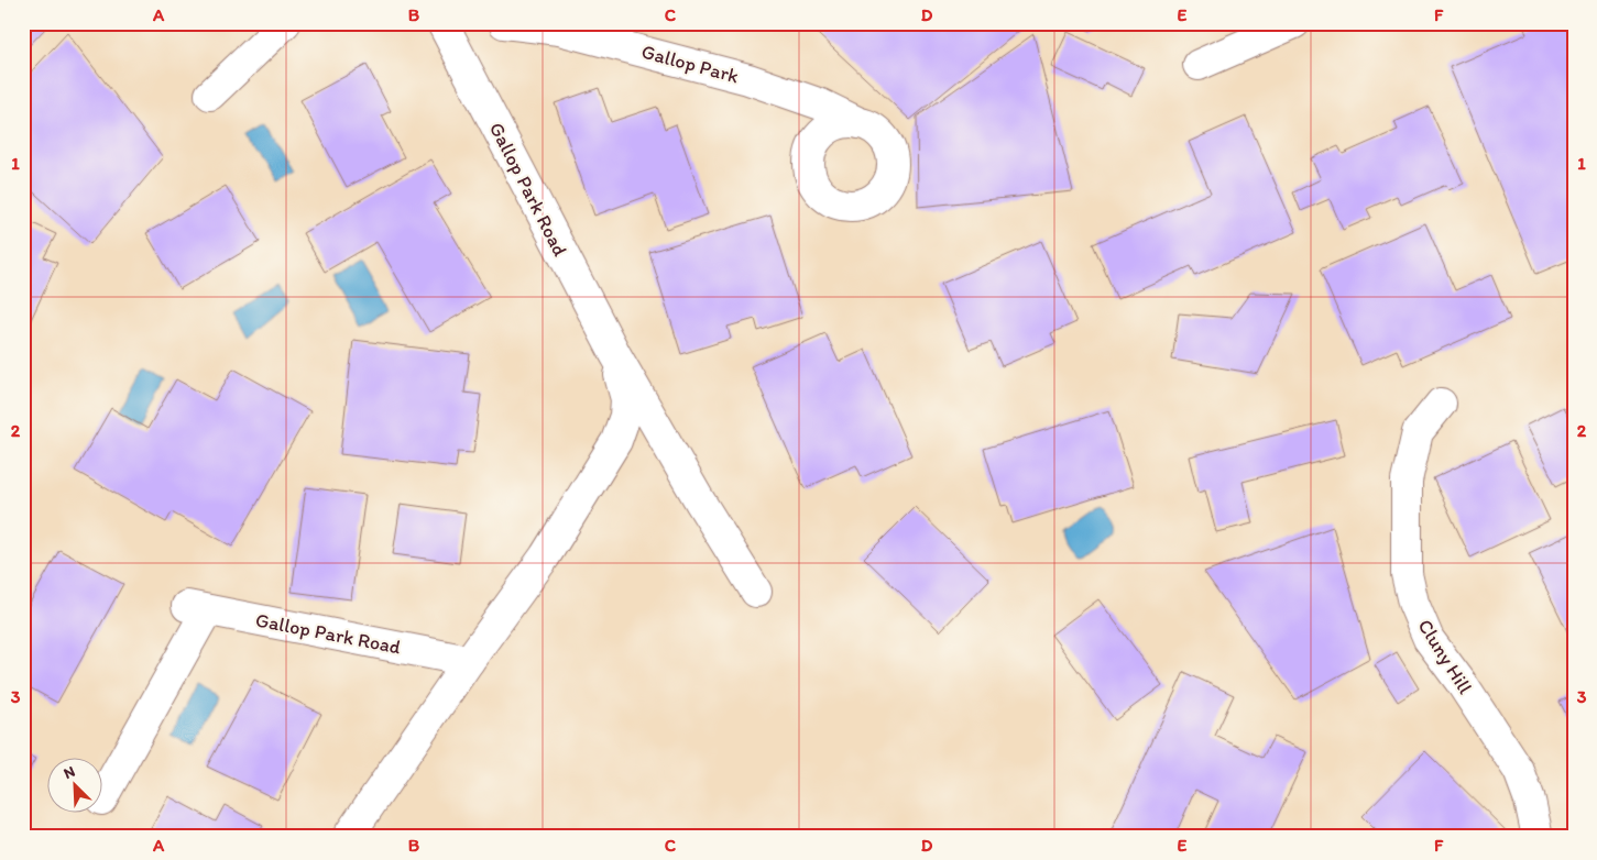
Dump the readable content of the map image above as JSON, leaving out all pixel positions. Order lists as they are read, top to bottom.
{
  "streets": {
    "street": ["Gallop Park", "Gallop Park Road", "Cluny Hill"]
  },
  "north": "top left",
  "grid": {
    "columns": [
      "A",
      "B",
      "C",
      "D",
      "E",
      "F"
    ],
    "rows": ["1", "2", "3"]
  }
}
